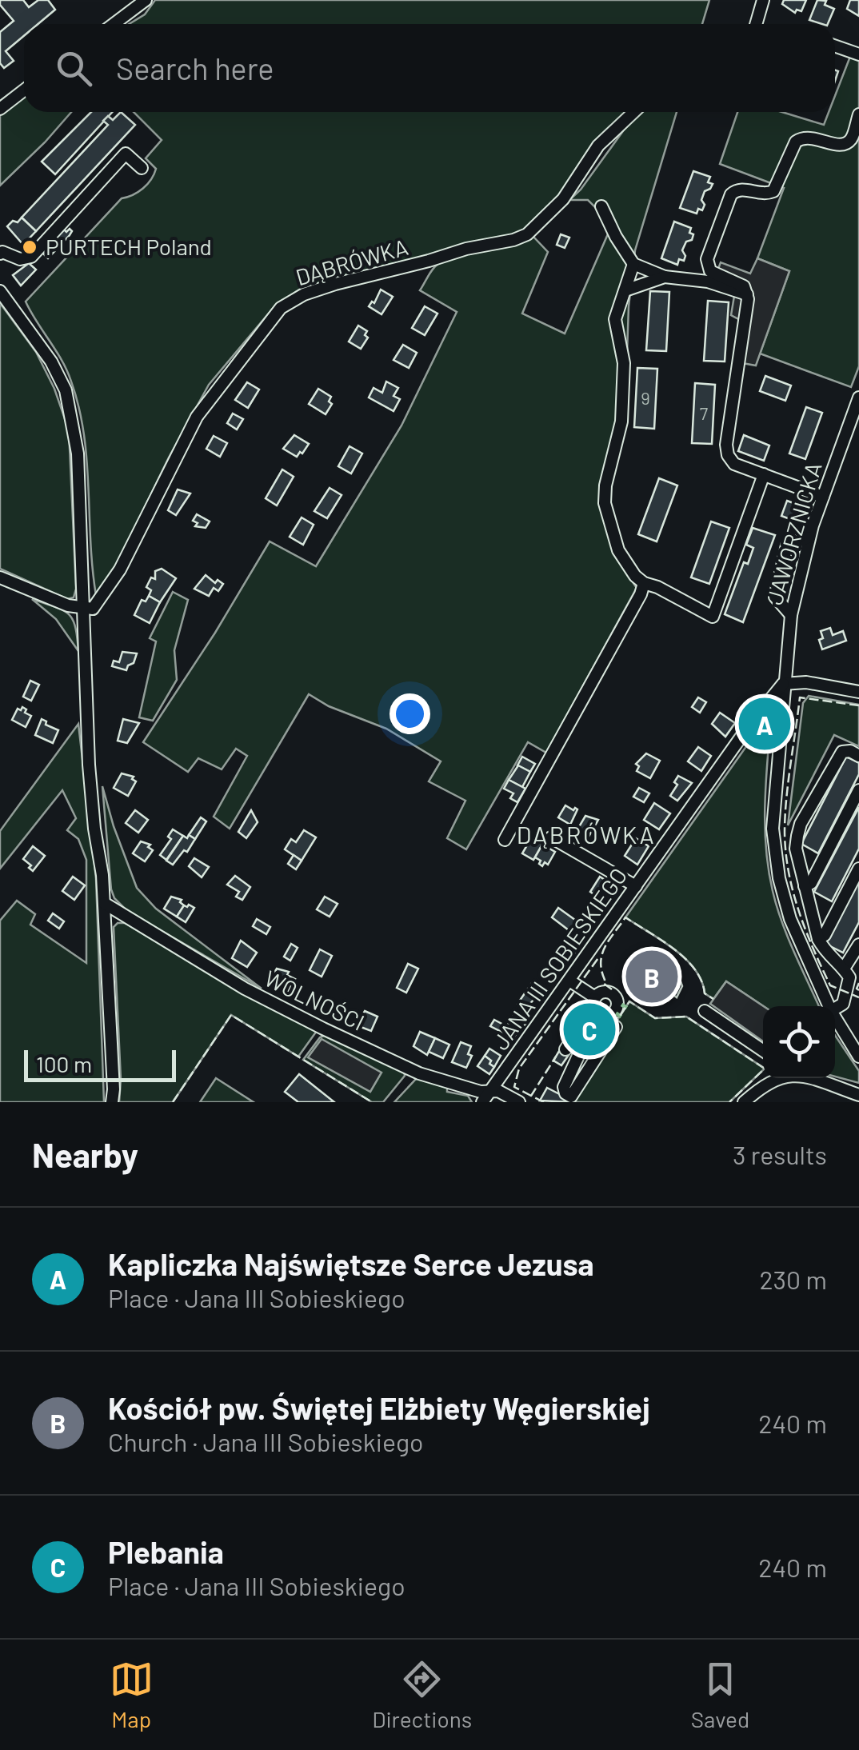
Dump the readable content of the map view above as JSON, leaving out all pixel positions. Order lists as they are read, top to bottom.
{
  "streets": {
    "street": [
      "DĄBRÓWKA",
      "JAWORZNICKA",
      "JANA III SOBIESKIEGO",
      "WOLNOŚCI"
    ]
  },
  "crossings": [
    ["JAWORZNICKA", "JANA III SOBIESKIEGO"],
    ["JANA III SOBIESKIEGO", "WOLNOŚCI"]
  ],
  "districts": ["DĄBRÓWKA"],
  "places": ["PURTECH Poland"],
  "house_numbers": ["9", "7"],
  "scale_bar": "100 m",
  "page": {
    "search": "Search here",
    "pins": ["A", "B", "C"],
    "scale": "100 m",
    "heading": ["Nearby", "3 results"],
    "list": [
      {
        "mark": "A",
        "name": "Kapliczka Najświętsze Serce Jezusa",
        "note": "Place · Jana III Sobieskiego",
        "value": "230 m"
      },
      {
        "mark": "B",
        "name": "Kościół pw. Świętej Elżbiety Węgierskiej",
        "note": "Church · Jana III Sobieskiego",
        "value": "240 m"
      },
      {
        "mark": "C",
        "name": "Plebania",
        "note": "Place · Jana III Sobieskiego",
        "value": "240 m"
      }
    ],
    "nav": ["Map", "Directions", "Saved"]
  }
}
